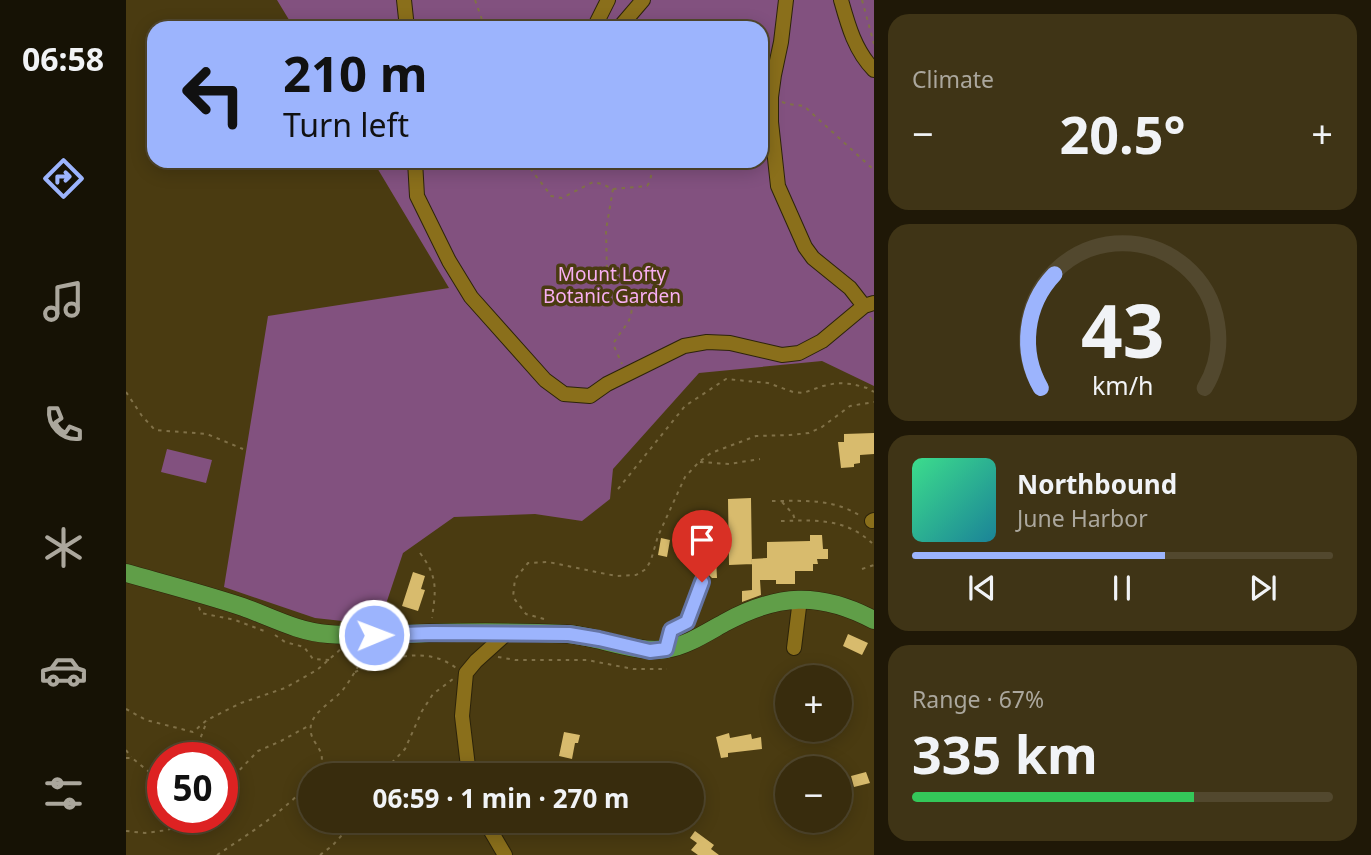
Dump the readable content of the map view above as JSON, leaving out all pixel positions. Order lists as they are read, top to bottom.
{
  "parks": ["Mount Lofty Botanic Garden"],
  "page": {
    "tabs": "06:58",
    "tile": [
      "Climate",
      ["Range · 67%", "335 km"]
    ],
    "turn": ["210 m", "Turn left"],
    "heat": ["−", "20.5°", "+"],
    "song": ["Northbound", "June Harbor"],
    "map_buttons": ["+", "−"],
    "limit": "50",
    "trip": "06:59 · 1 min · 270 m",
    "gauge": ["43", "km/h"]
  }
}
